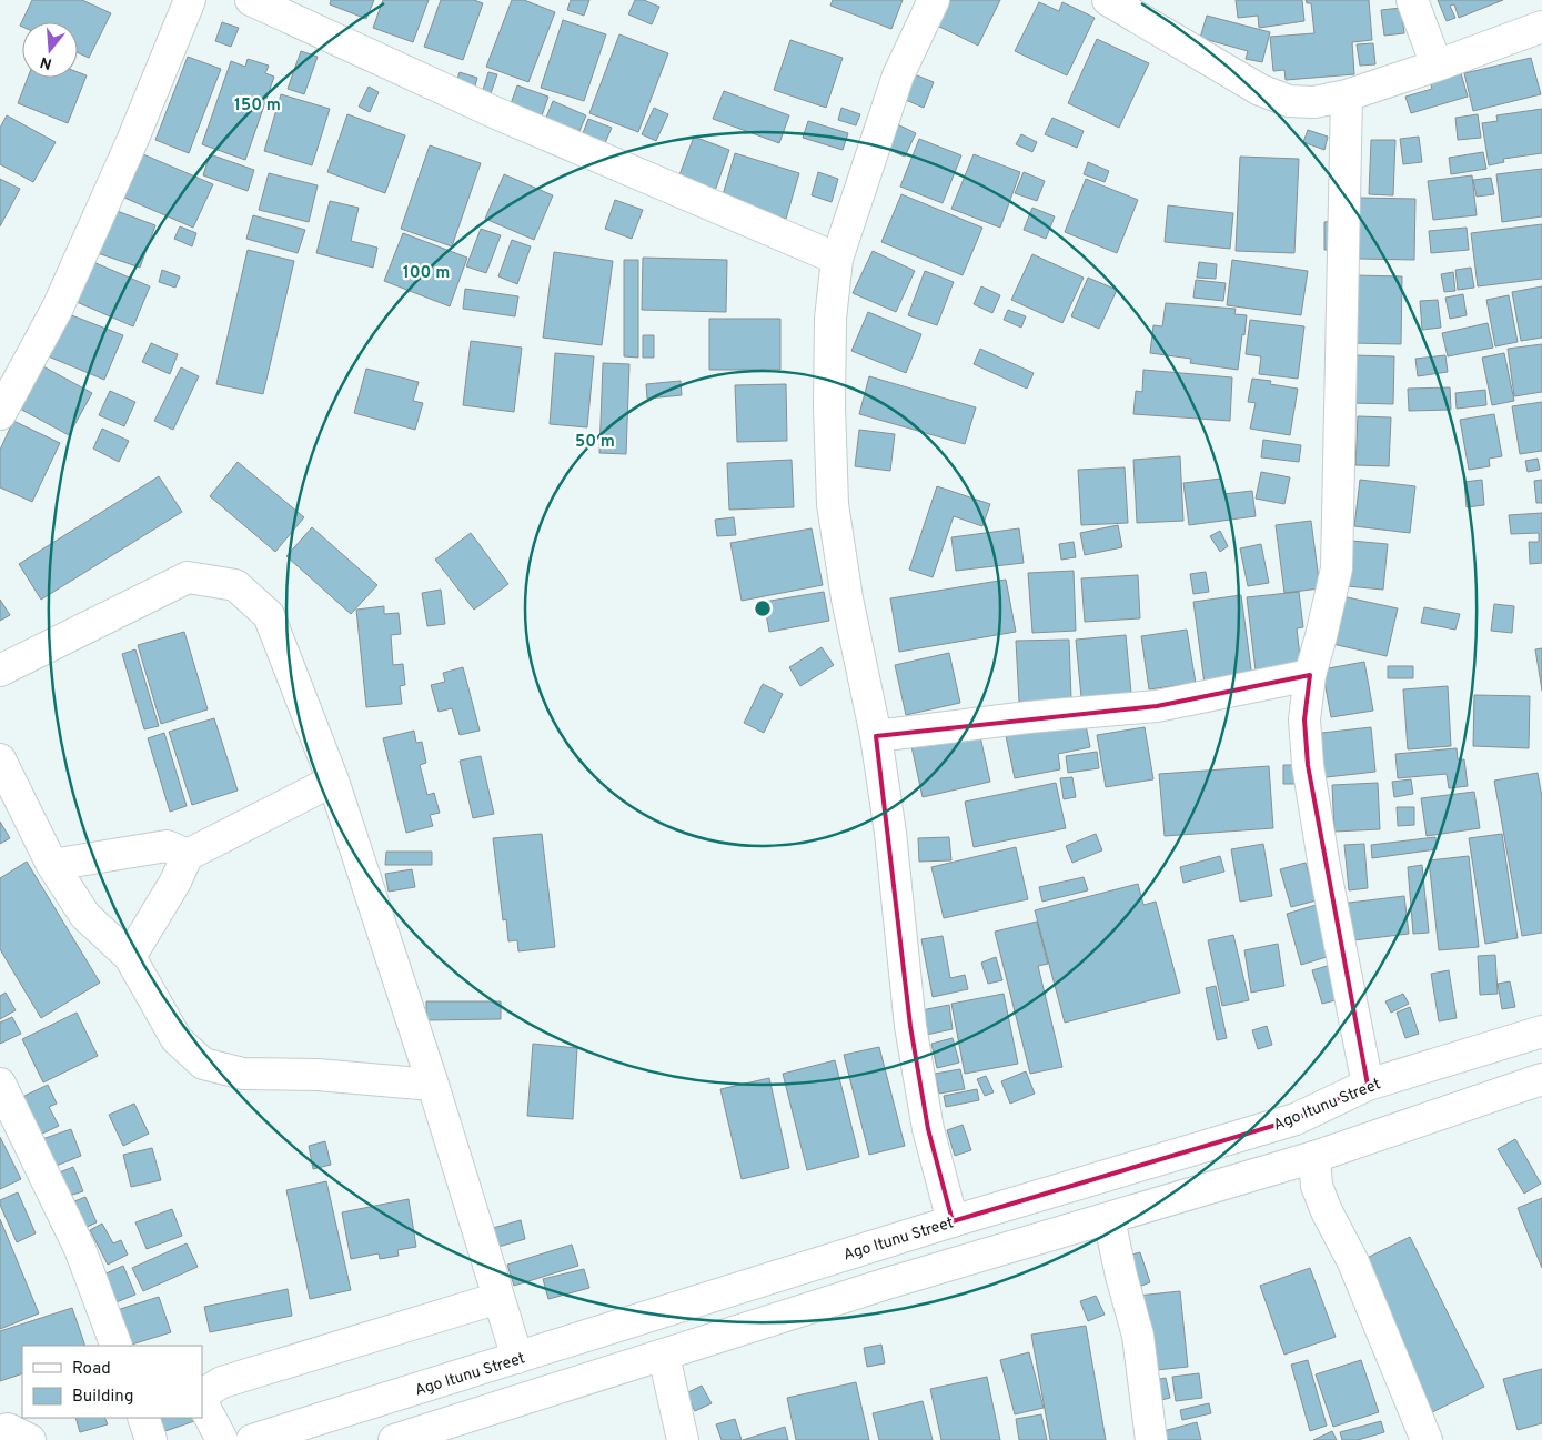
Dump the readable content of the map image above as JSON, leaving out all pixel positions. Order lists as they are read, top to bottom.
{
  "streets": {
    "street": ["Ago Itunu Street"]
  },
  "legend": ["Road", "Building"],
  "north": "bottom",
  "rings": ["150 m", "100 m", "50 m"]
}
